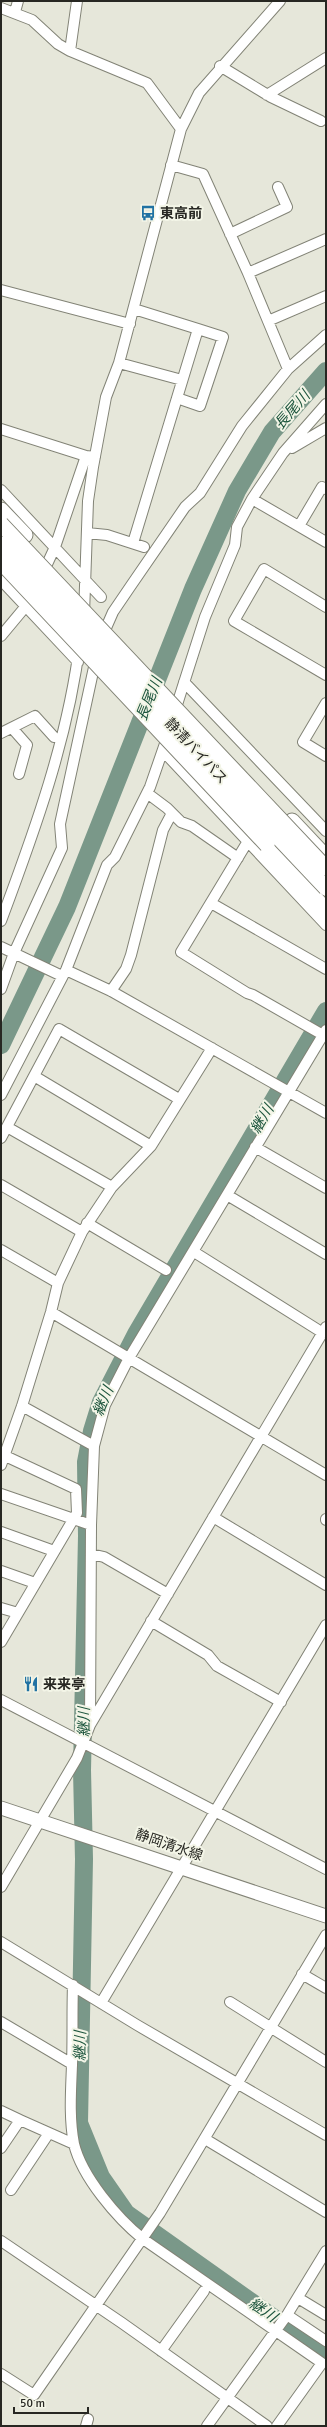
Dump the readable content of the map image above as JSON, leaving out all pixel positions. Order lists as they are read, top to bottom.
{
  "streets": {
    "highway": ["静清バイパス"],
    "main road": ["静岡清水線"]
  },
  "water": ["長尾川", "継川"],
  "places": {
    "bus stop": ["東高前"],
    "restaurant": ["来来亭"]
  },
  "scale_bar": "50 m"
}
